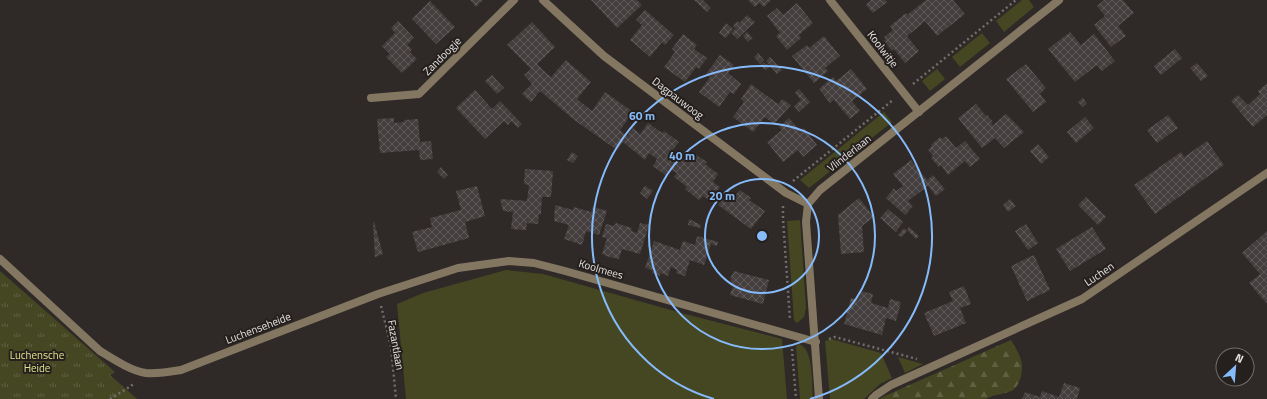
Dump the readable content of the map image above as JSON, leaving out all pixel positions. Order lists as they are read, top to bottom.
{
  "streets": {
    "street": [
      "Koolwitje",
      "Zandoogje",
      "Dagpauwoog",
      "Vlinderlaan",
      "Koolmees",
      "Luchen",
      "Luchenseheide"
    ],
    "path": ["Fazantlaan"]
  },
  "crossings": [
    ["Koolwitje", "Vlinderlaan"],
    ["Dagpauwoog", "Vlinderlaan"],
    ["Koolmees", "Luchenseheide"],
    ["Koolmees", "Fazantlaan"],
    ["Luchenseheide", "Fazantlaan"]
  ],
  "parks": ["Luchensche Heide"],
  "north": "top right",
  "rings": ["60 m", "40 m", "20 m"]
}
